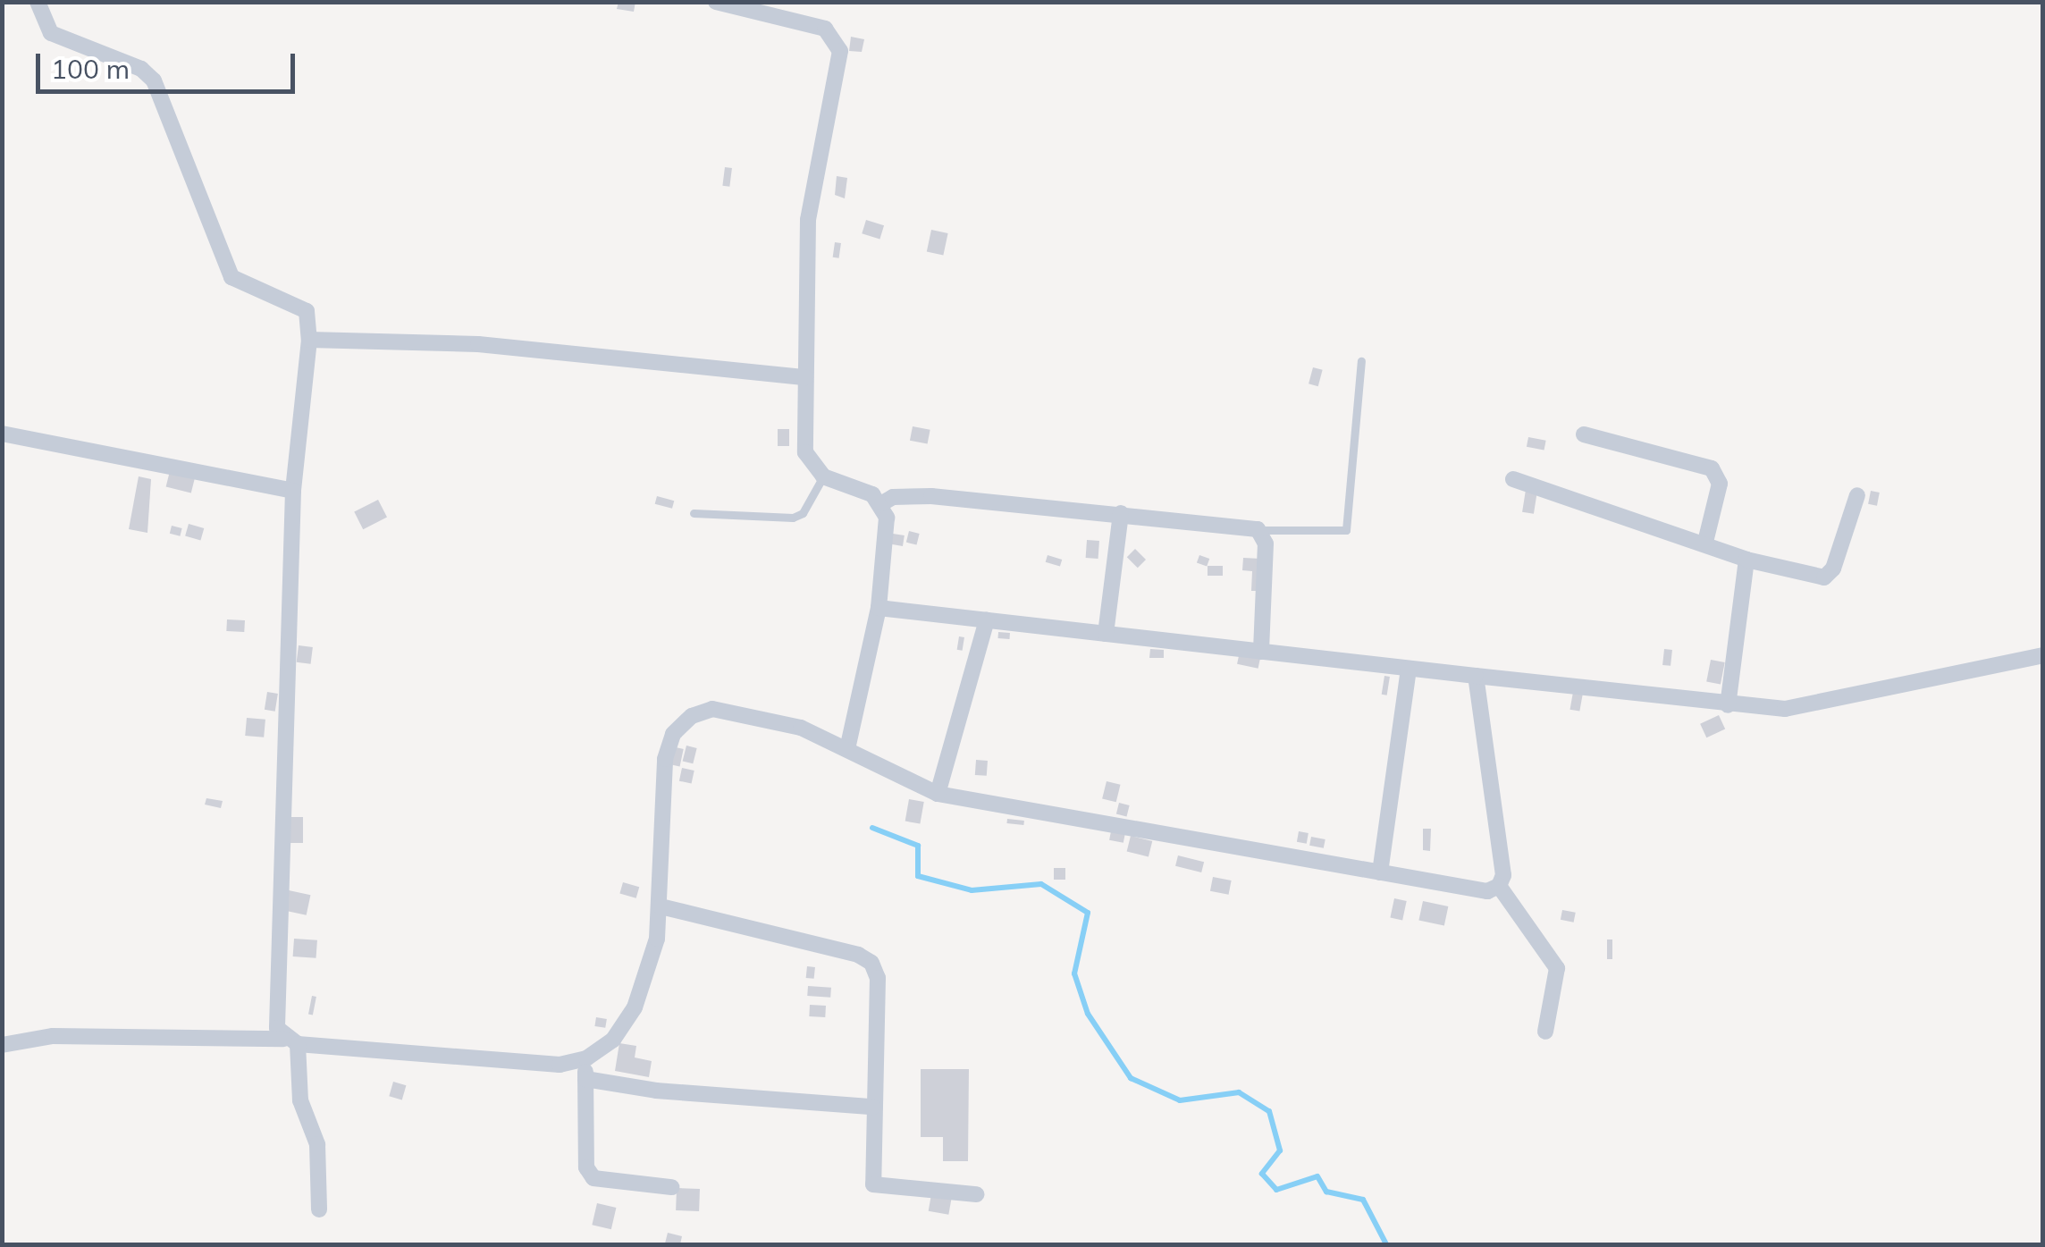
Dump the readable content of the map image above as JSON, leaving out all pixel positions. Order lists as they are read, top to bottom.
{
  "scale_bar": "100 m"
}
